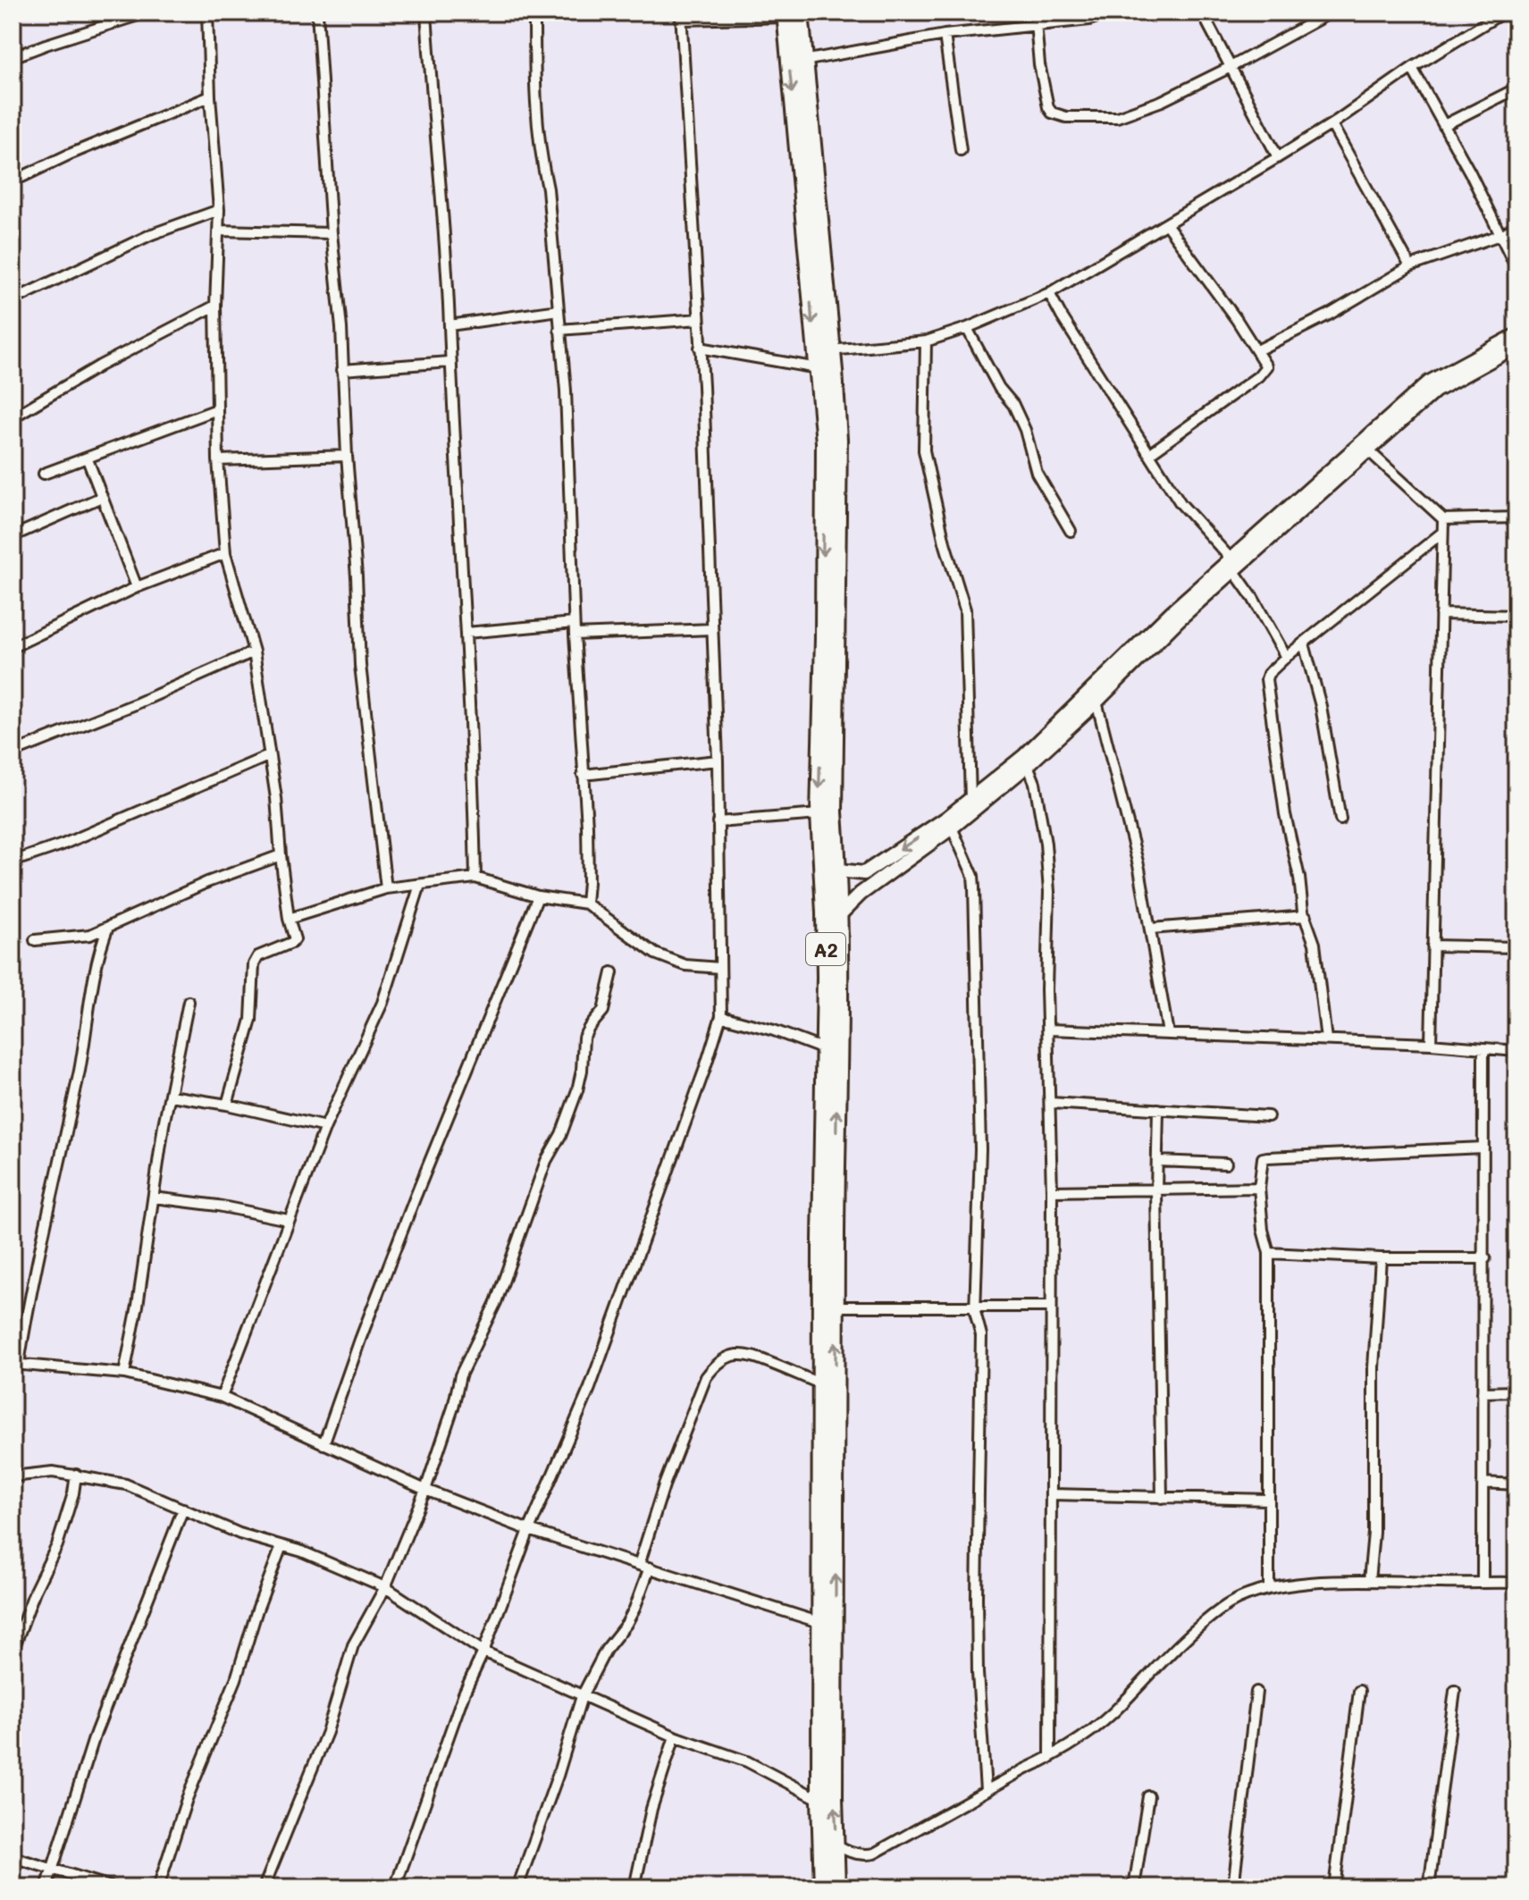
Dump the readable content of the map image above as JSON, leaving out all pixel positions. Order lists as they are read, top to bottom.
{
  "streets": {
    "highway": ["A2"]
  }
}
